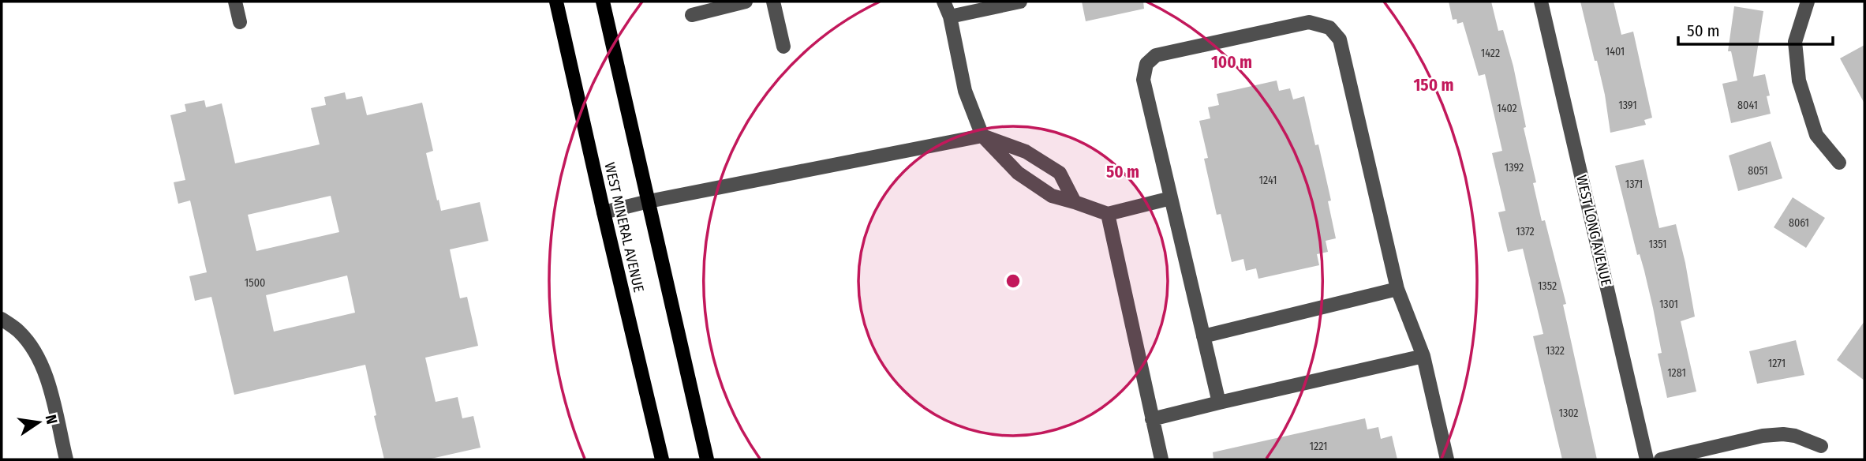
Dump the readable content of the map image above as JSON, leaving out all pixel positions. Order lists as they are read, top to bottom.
{
  "streets": {
    "main road": ["WEST MINERAL AVENUE"],
    "street": ["WEST LONG AVENUE"]
  },
  "house_numbers": [
    "1401",
    "1422",
    "1391",
    "8041",
    "1402",
    "1392",
    "8051",
    "1241",
    "1371",
    "8061",
    "1372",
    "1351",
    "1500",
    "1352",
    "1301",
    "1322",
    "1271",
    "1281",
    "1302",
    "1221"
  ],
  "scale_bar": "50 m",
  "north": "right",
  "rings": ["100 m", "150 m", "50 m"]
}
